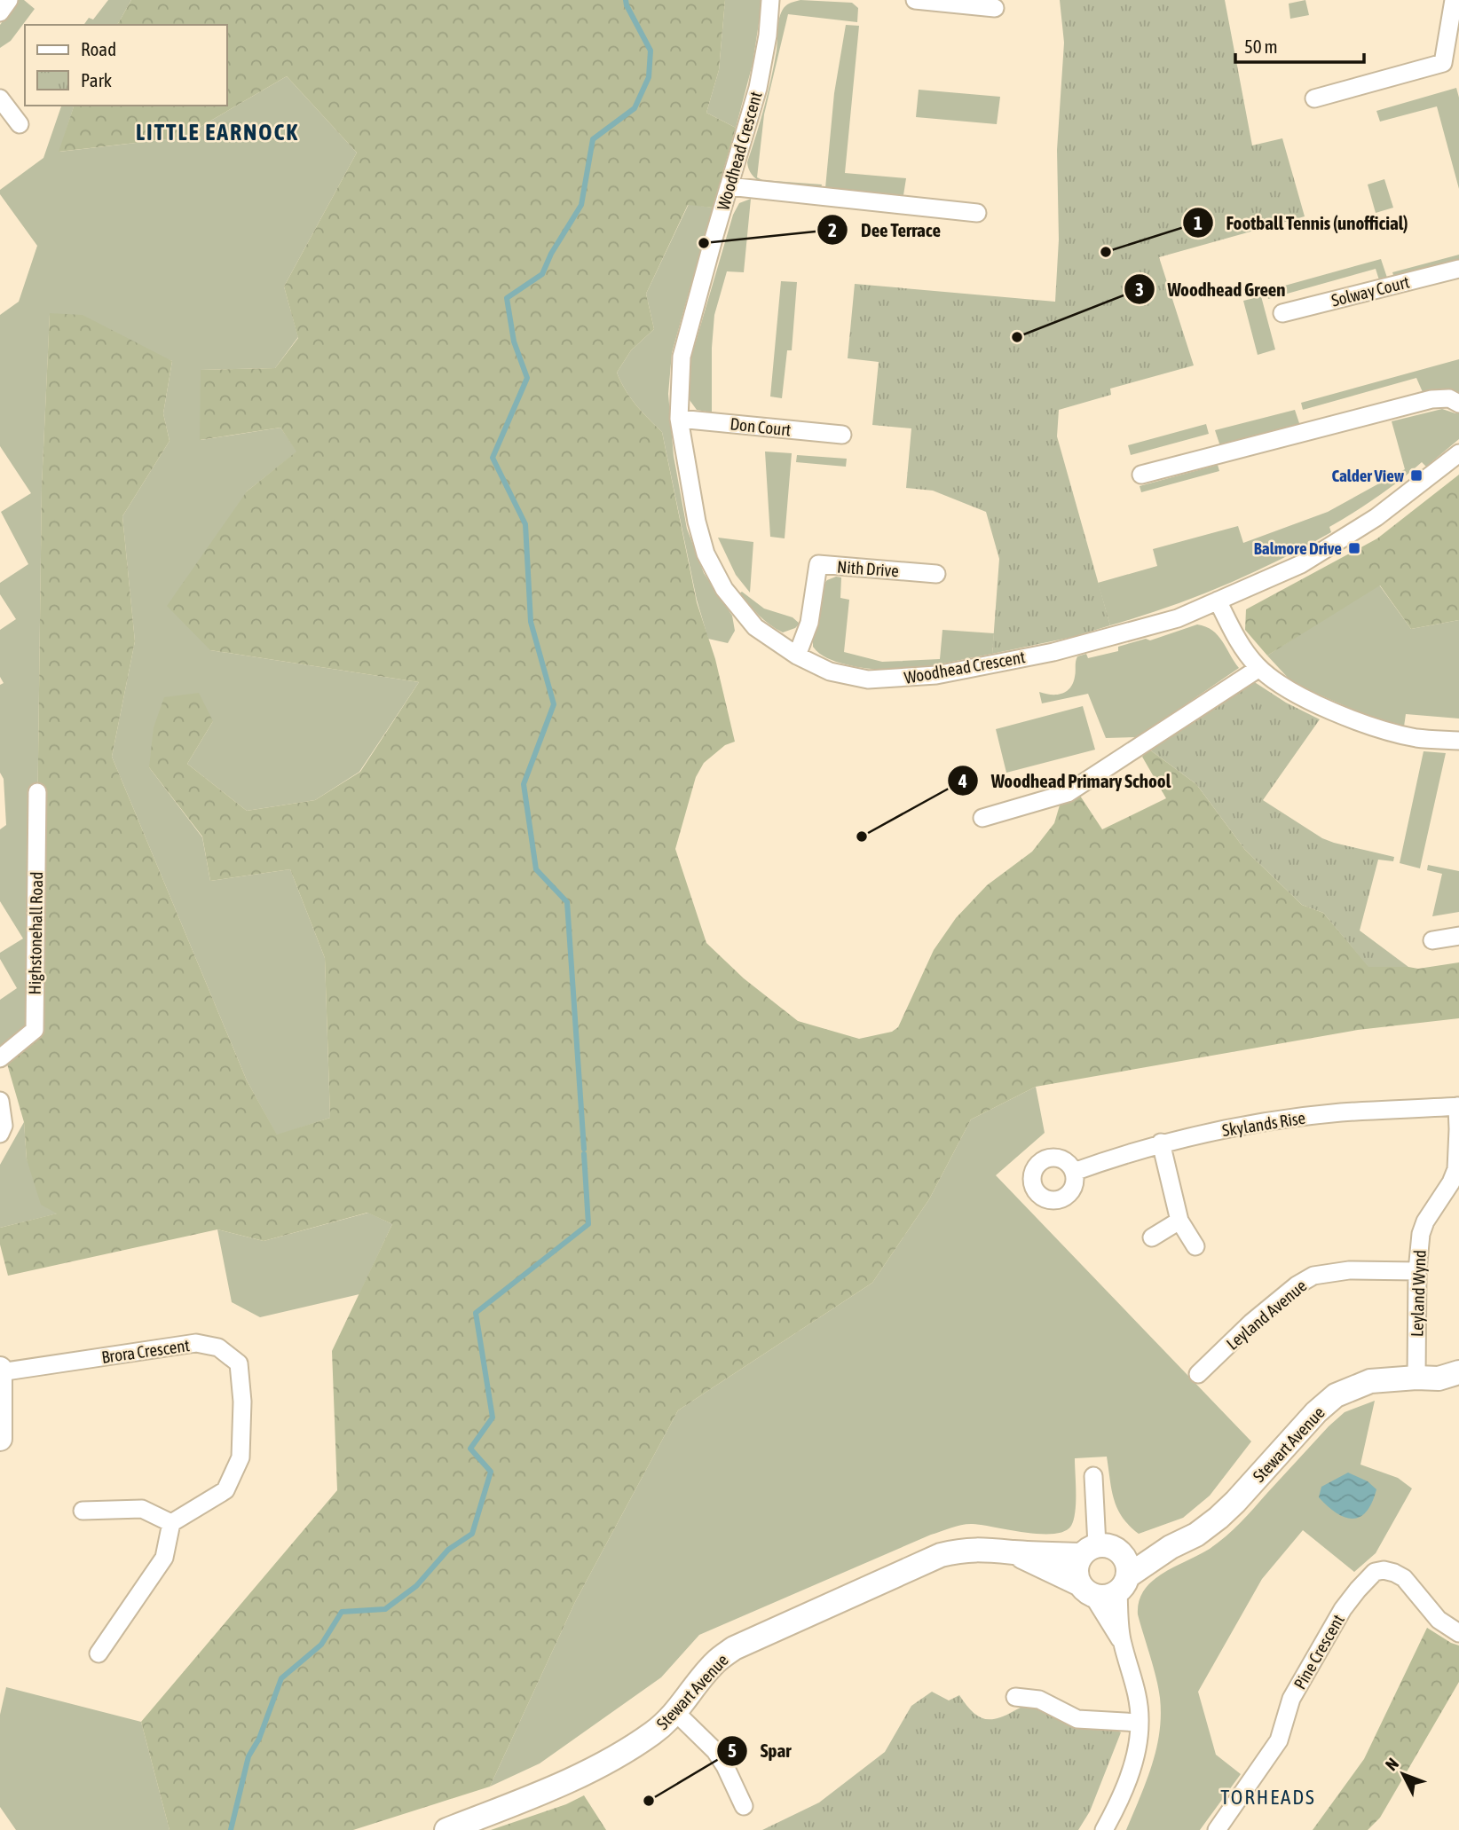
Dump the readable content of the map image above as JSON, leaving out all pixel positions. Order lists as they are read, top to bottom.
{
  "streets": {
    "street": [
      "Woodhead Crescent",
      "Solway Court",
      "Don Court",
      "Nith Drive",
      "Highstonehall Road",
      "Skylands Rise",
      "Leyland Wynd",
      "Leyland Avenue",
      "Brora Crescent",
      "Stewart Avenue",
      "Pine Crescent"
    ]
  },
  "crossings": [
    ["Woodhead Crescent", "Don Court"],
    ["Woodhead Crescent", "Nith Drive"],
    ["Skylands Rise", "Leyland Wynd"],
    ["Leyland Wynd", "Leyland Avenue"],
    ["Leyland Wynd", "Stewart Avenue"]
  ],
  "districts": ["LITTLE EARNOCK", "TORHEADS"],
  "places": {
    "other": [
      "Dee Terrace",
      "Football Tennis (unofficial)",
      "Woodhead Green",
      "Woodhead Primary School",
      "Spar"
    ],
    "transit": ["Calder View", "Balmore Drive"]
  },
  "legend": ["Road", "Park"],
  "scale_bar": "50 m",
  "north": "top left"
}
